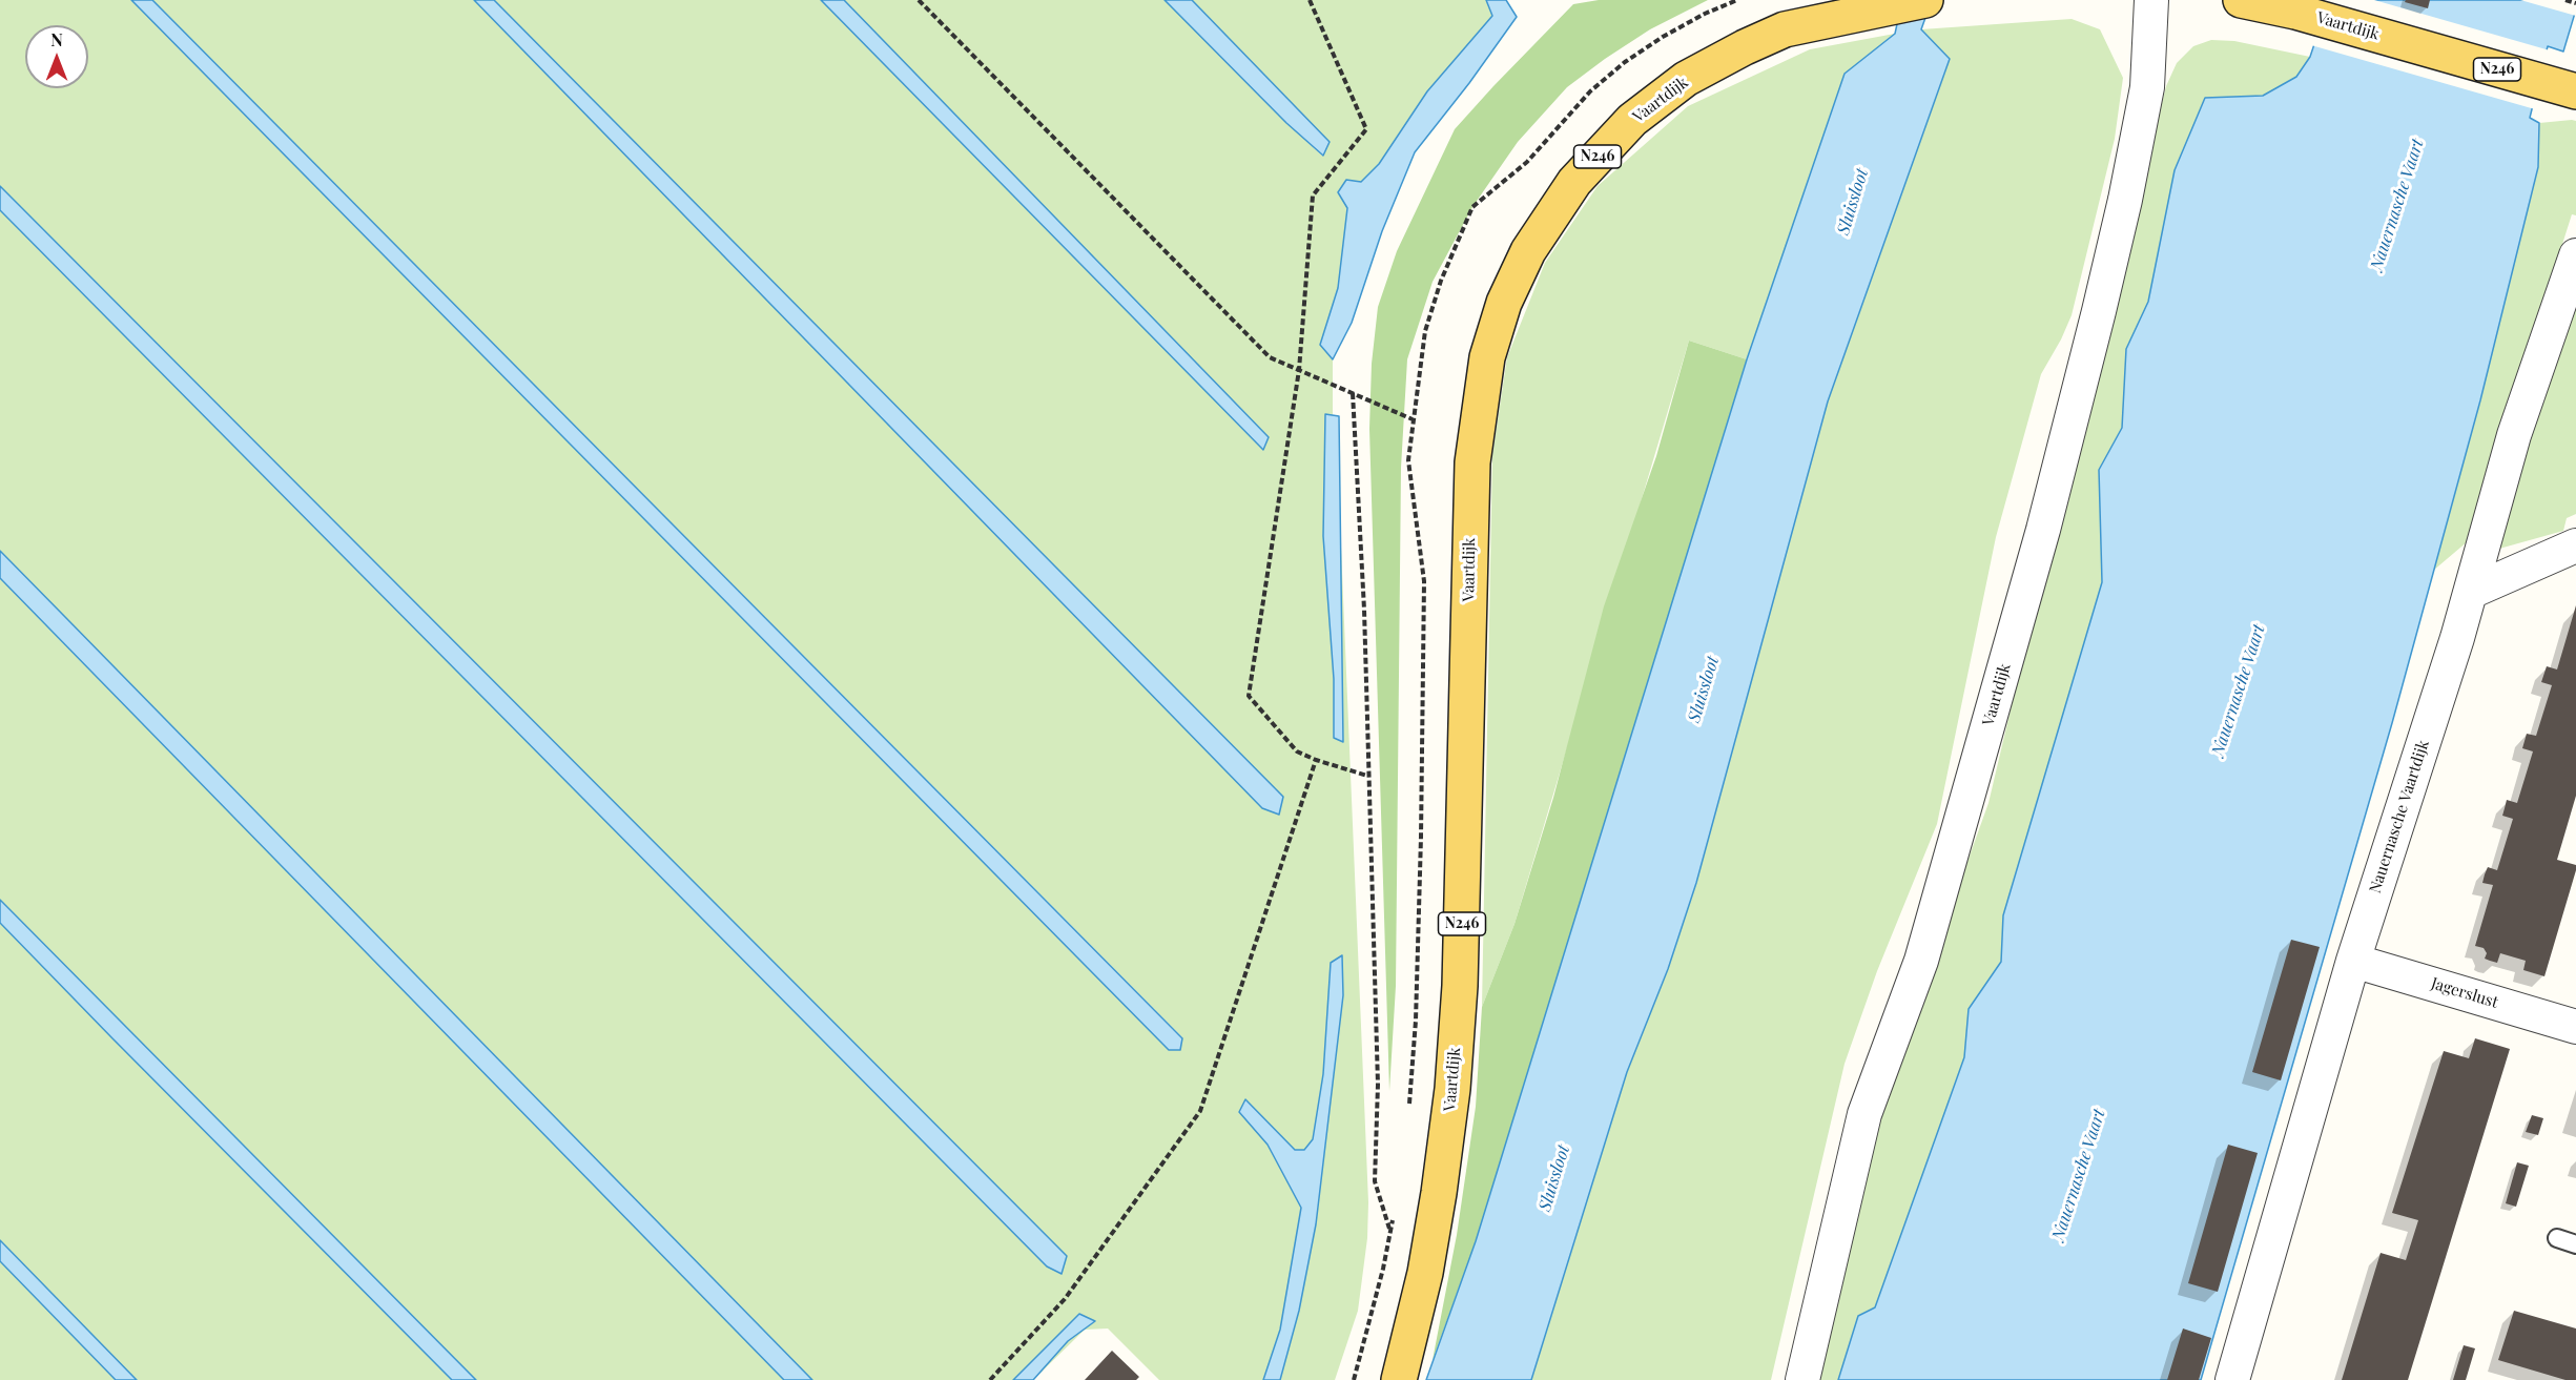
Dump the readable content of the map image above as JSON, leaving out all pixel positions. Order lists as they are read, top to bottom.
{
  "streets": {
    "main road": ["Vaartdijk", "N246"],
    "street": ["Nauernasche Vaartdijk", "Jagerslust"]
  },
  "crossings": [
    ["Nauernasche Vaartdijk", "Jagerslust"]
  ],
  "water": ["Sluissloot", "Nauernasche Vaart"],
  "north": "top"
}
